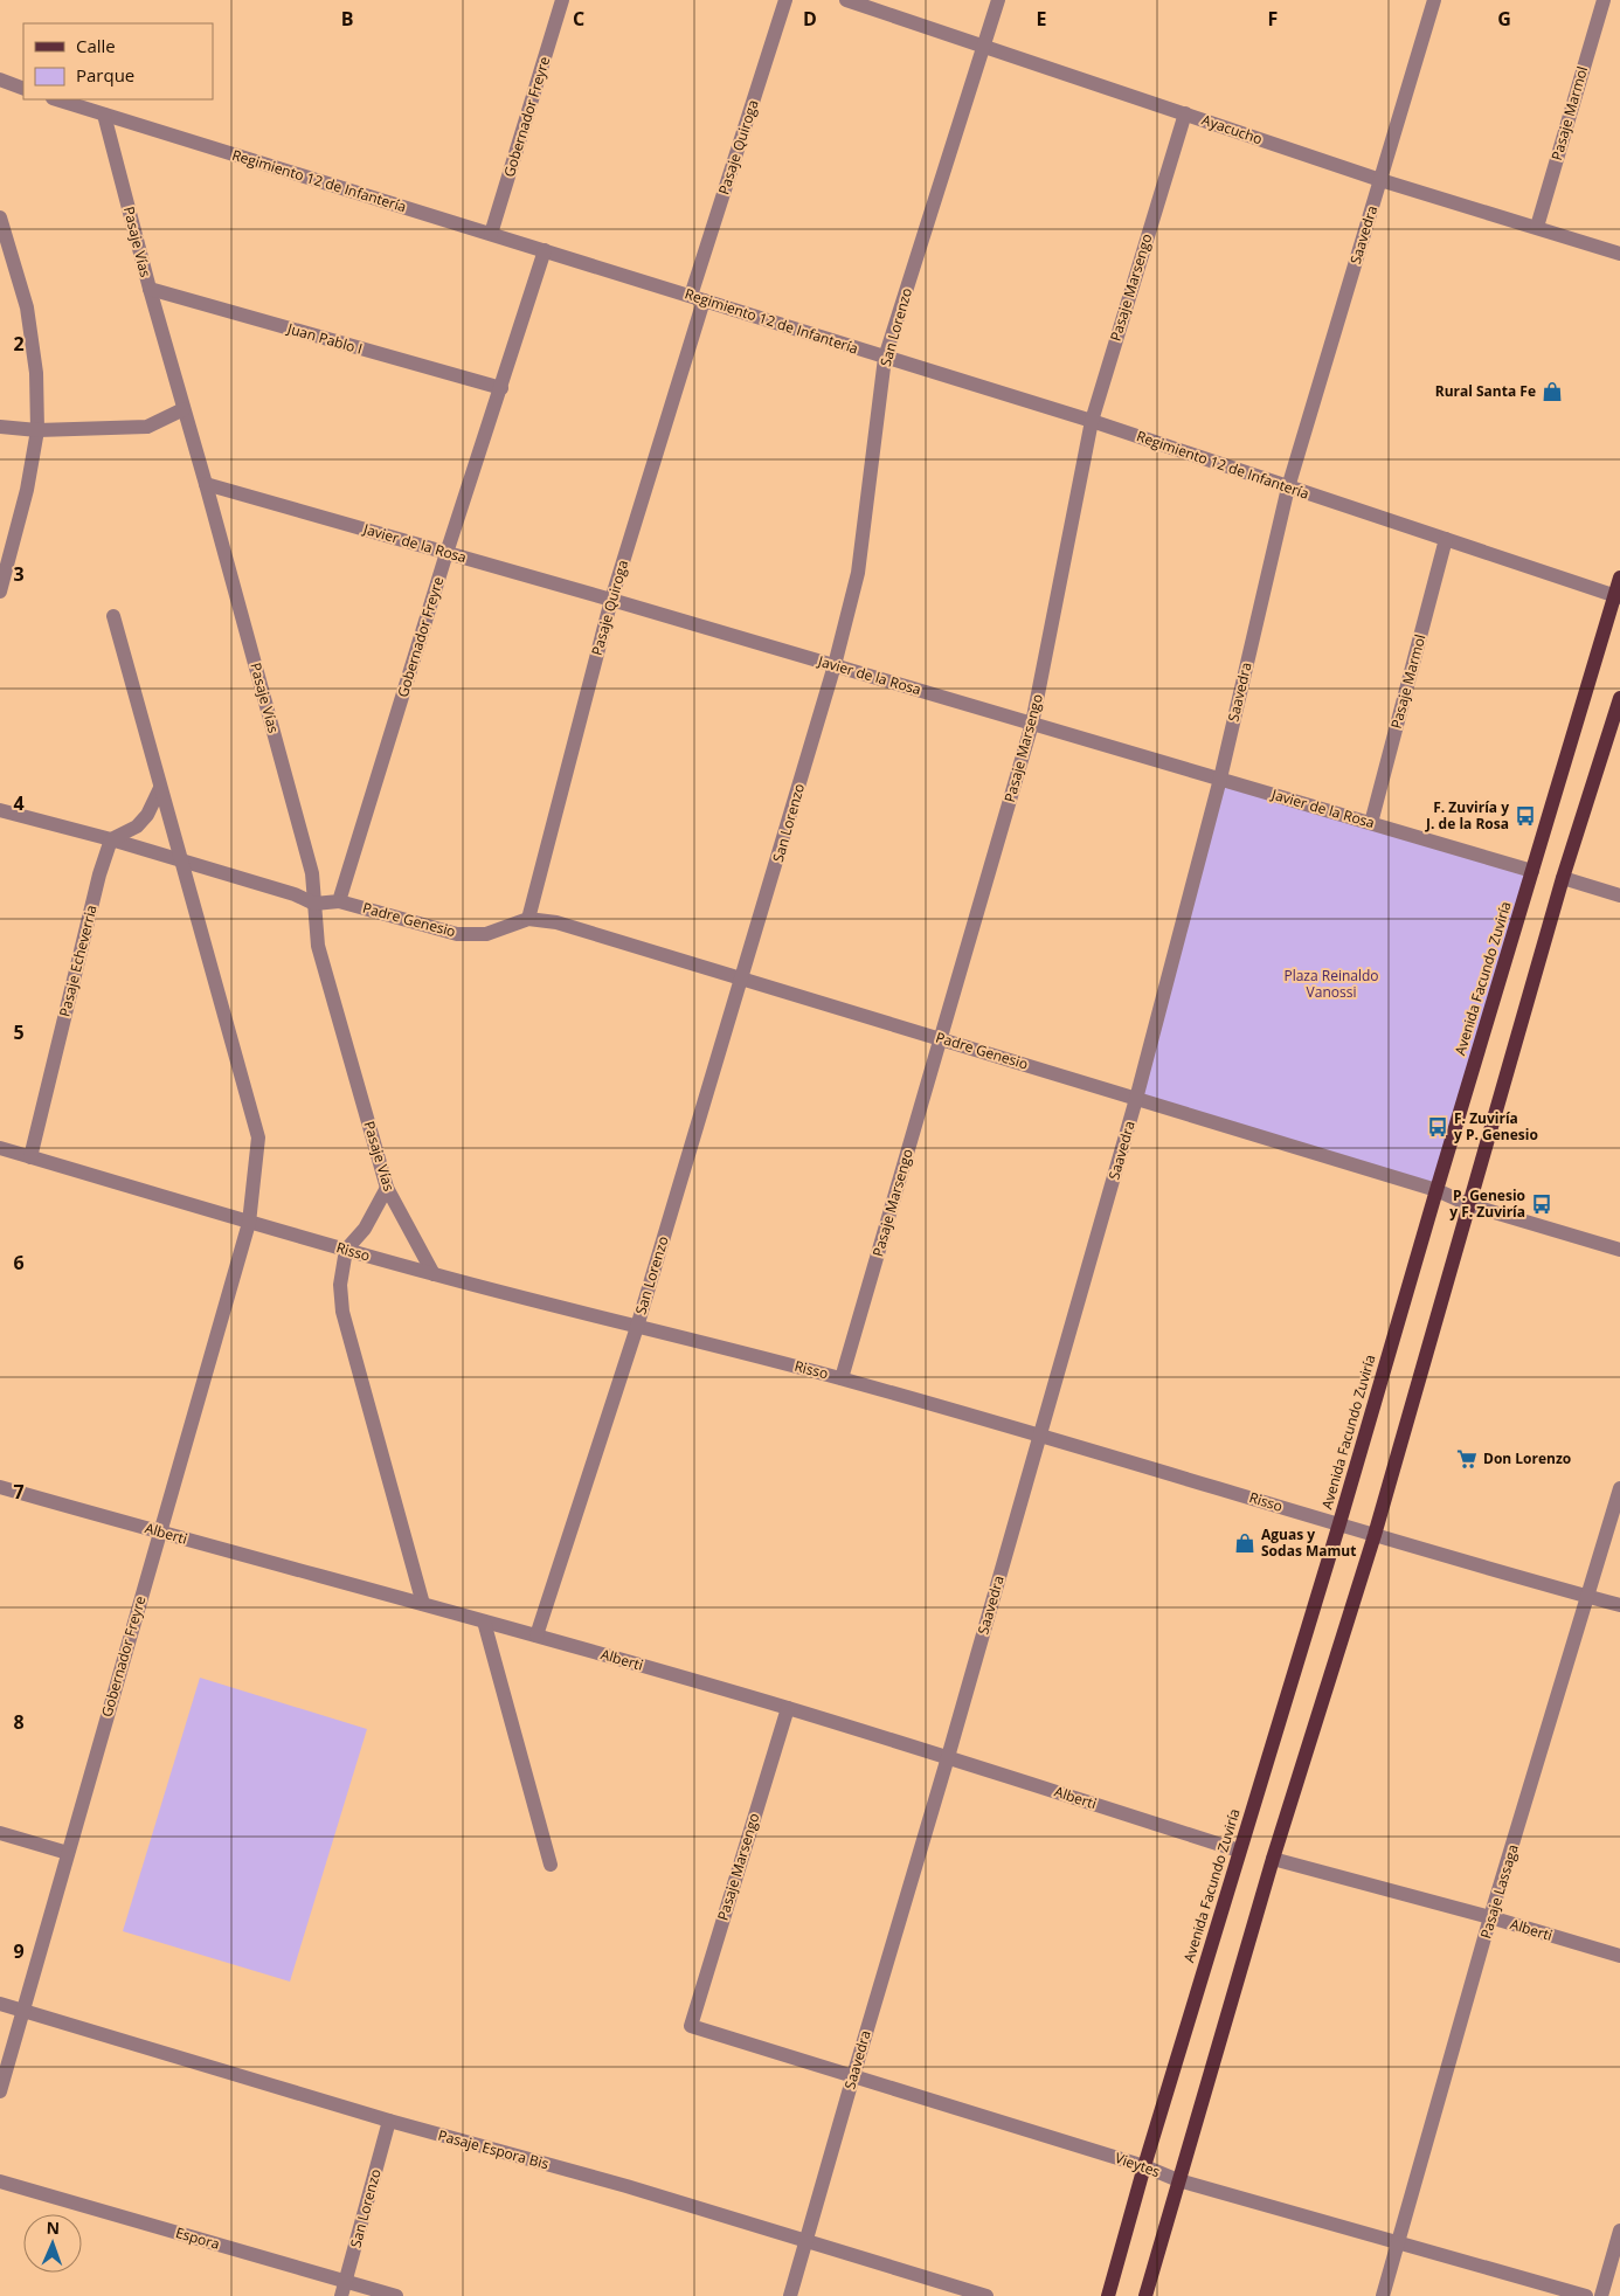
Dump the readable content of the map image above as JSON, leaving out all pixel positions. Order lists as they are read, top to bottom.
{
  "streets": {
    "main road": ["Avenida Facundo Zuviría"],
    "street": [
      "Pasaje Marmol",
      "Gobernador Freyre",
      "Ayacucho",
      "Pasaje Quiroga",
      "Regimiento 12 de Infantería",
      "Saavedra",
      "Pasaje Vías",
      "Pasaje Marsengo",
      "San Lorenzo",
      "Juan Pablo I",
      "Javier de la Rosa",
      "Padre Genesio",
      "Pasaje Echeverria",
      "Risso",
      "Alberti",
      "Pasaje Lassaga",
      "Pasaje Espora Bis",
      "Vieytes",
      "Espora"
    ]
  },
  "crossings": [
    ["Pasaje Marmol", "Ayacucho"],
    ["Pasaje Marmol", "Regimiento 12 de Infantería"],
    ["Pasaje Marmol", "Javier de la Rosa"],
    ["Gobernador Freyre", "Regimiento 12 de Infantería"],
    ["Gobernador Freyre", "Juan Pablo I"],
    ["Gobernador Freyre", "Javier de la Rosa"],
    ["Gobernador Freyre", "Padre Genesio"],
    ["Gobernador Freyre", "Risso"],
    ["Gobernador Freyre", "Alberti"],
    ["Gobernador Freyre", "Pasaje Espora Bis"],
    ["Ayacucho", "Saavedra"],
    ["Ayacucho", "Pasaje Marsengo"],
    ["Ayacucho", "San Lorenzo"],
    ["Pasaje Quiroga", "Regimiento 12 de Infantería"],
    ["Pasaje Quiroga", "Javier de la Rosa"],
    ["Pasaje Quiroga", "Padre Genesio"],
    ["Regimiento 12 de Infantería", "Saavedra"],
    ["Regimiento 12 de Infantería", "Pasaje Vías"],
    ["Regimiento 12 de Infantería", "Pasaje Marsengo"],
    ["Regimiento 12 de Infantería", "San Lorenzo"],
    ["Regimiento 12 de Infantería", "Avenida Facundo Zuviría"],
    ["Saavedra", "Javier de la Rosa"],
    ["Saavedra", "Padre Genesio"],
    ["Saavedra", "Risso"],
    ["Saavedra", "Alberti"],
    ["Saavedra", "Pasaje Espora Bis"],
    ["Saavedra", "Vieytes"],
    ["Pasaje Vías", "Juan Pablo I"],
    ["Pasaje Vías", "Javier de la Rosa"],
    ["Pasaje Vías", "Risso"],
    ["Pasaje Marsengo", "Javier de la Rosa"],
    ["Pasaje Marsengo", "Padre Genesio"],
    ["Pasaje Marsengo", "Risso"],
    ["Pasaje Marsengo", "Alberti"],
    ["Pasaje Marsengo", "Vieytes"],
    ["San Lorenzo", "Javier de la Rosa"],
    ["San Lorenzo", "Padre Genesio"],
    ["San Lorenzo", "Risso"],
    ["San Lorenzo", "Alberti"],
    ["San Lorenzo", "Pasaje Espora Bis"],
    ["San Lorenzo", "Espora"],
    ["Javier de la Rosa", "Avenida Facundo Zuviría"],
    ["Padre Genesio", "Avenida Facundo Zuviría"],
    ["Pasaje Echeverria", "Risso"],
    ["Avenida Facundo Zuviría", "Risso"],
    ["Avenida Facundo Zuviría", "Alberti"],
    ["Avenida Facundo Zuviría", "Vieytes"],
    ["Risso", "Pasaje Lassaga"],
    ["Alberti", "Pasaje Lassaga"],
    ["Pasaje Lassaga", "Vieytes"]
  ],
  "parks": ["Plaza Reinaldo Vanossi"],
  "places": {
    "shop": ["Rural Santa Fe", "Aguas y Sodas Mamut"],
    "bus stop": ["F. Zuviría y J. de la Rosa", "F. Zuviría y P. Genesio", "P. Genesio y F. Zuviría"],
    "supermarket": ["Don Lorenzo"]
  },
  "legend": ["Calle", "Parque"],
  "north": "top",
  "grid": {
    "columns": [
      "B",
      "C",
      "D",
      "E",
      "F",
      "G"
    ],
    "rows": [
      "2",
      "3",
      "4",
      "5",
      "6",
      "7",
      "8",
      "9"
    ]
  }
}
